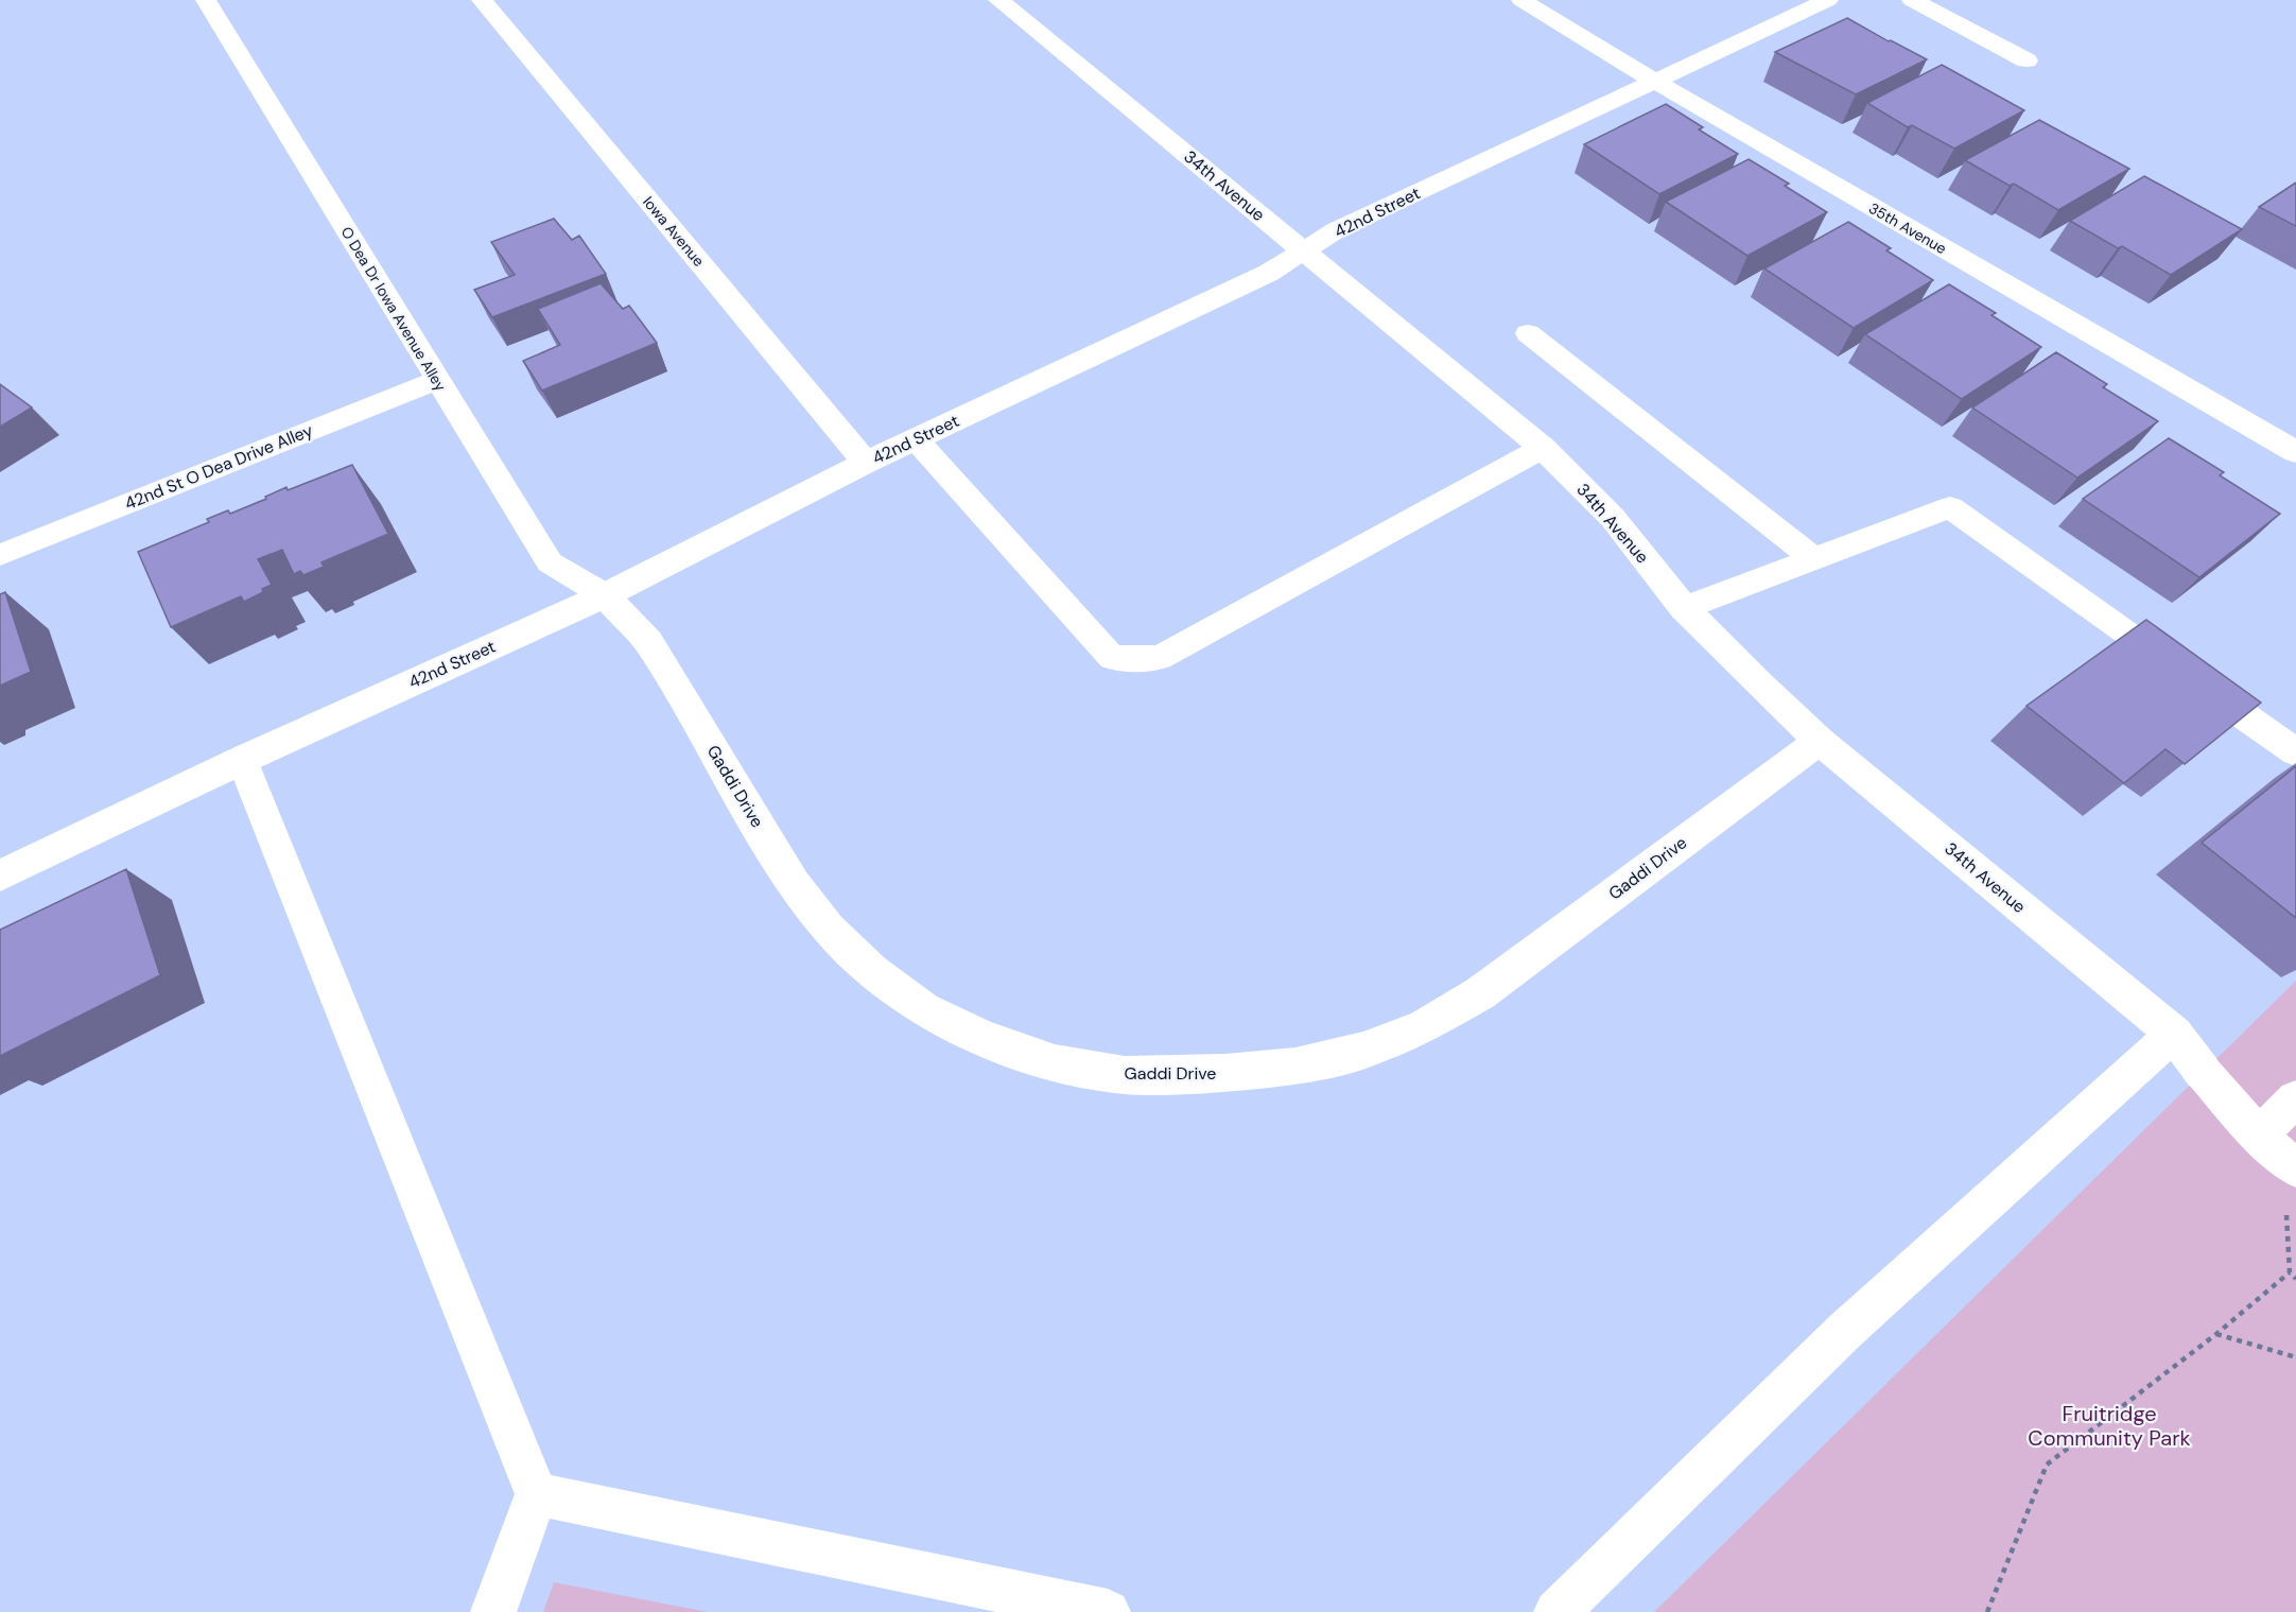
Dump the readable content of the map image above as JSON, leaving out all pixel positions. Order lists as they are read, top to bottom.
{
  "streets": {
    "street": [
      "34th Avenue",
      "42nd Street",
      "35th Avenue",
      "Iowa Avenue",
      "Gaddi Drive"
    ],
    "lane": ["O Dea Dr Iowa Avenue Alley", "42nd St O Dea Drive Alley"]
  },
  "crossings": [
    ["34th Avenue", "42nd Street"],
    ["34th Avenue", "Gaddi Drive"],
    ["42nd Street", "35th Avenue"],
    ["42nd Street", "Iowa Avenue"],
    ["42nd Street", "O Dea Dr Iowa Avenue Alley"],
    ["42nd Street", "Gaddi Drive"],
    ["O Dea Dr Iowa Avenue Alley", "42nd St O Dea Drive Alley"],
    ["O Dea Dr Iowa Avenue Alley", "Gaddi Drive"]
  ],
  "parks": ["Fruitridge Community Park"]
}
